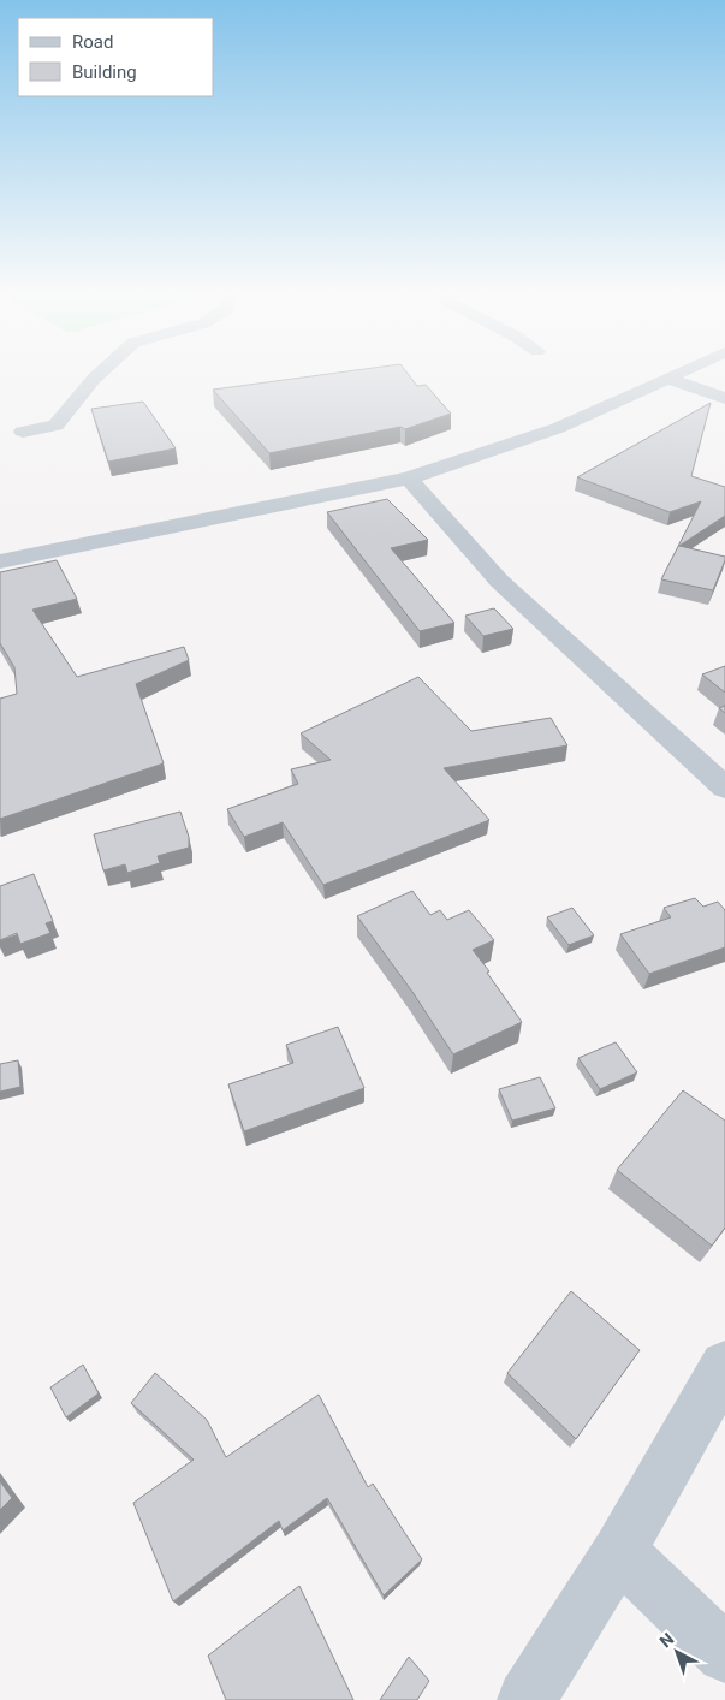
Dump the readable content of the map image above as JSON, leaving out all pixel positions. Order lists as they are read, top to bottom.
{
  "legend": ["Road", "Building"],
  "north": "top left"
}
